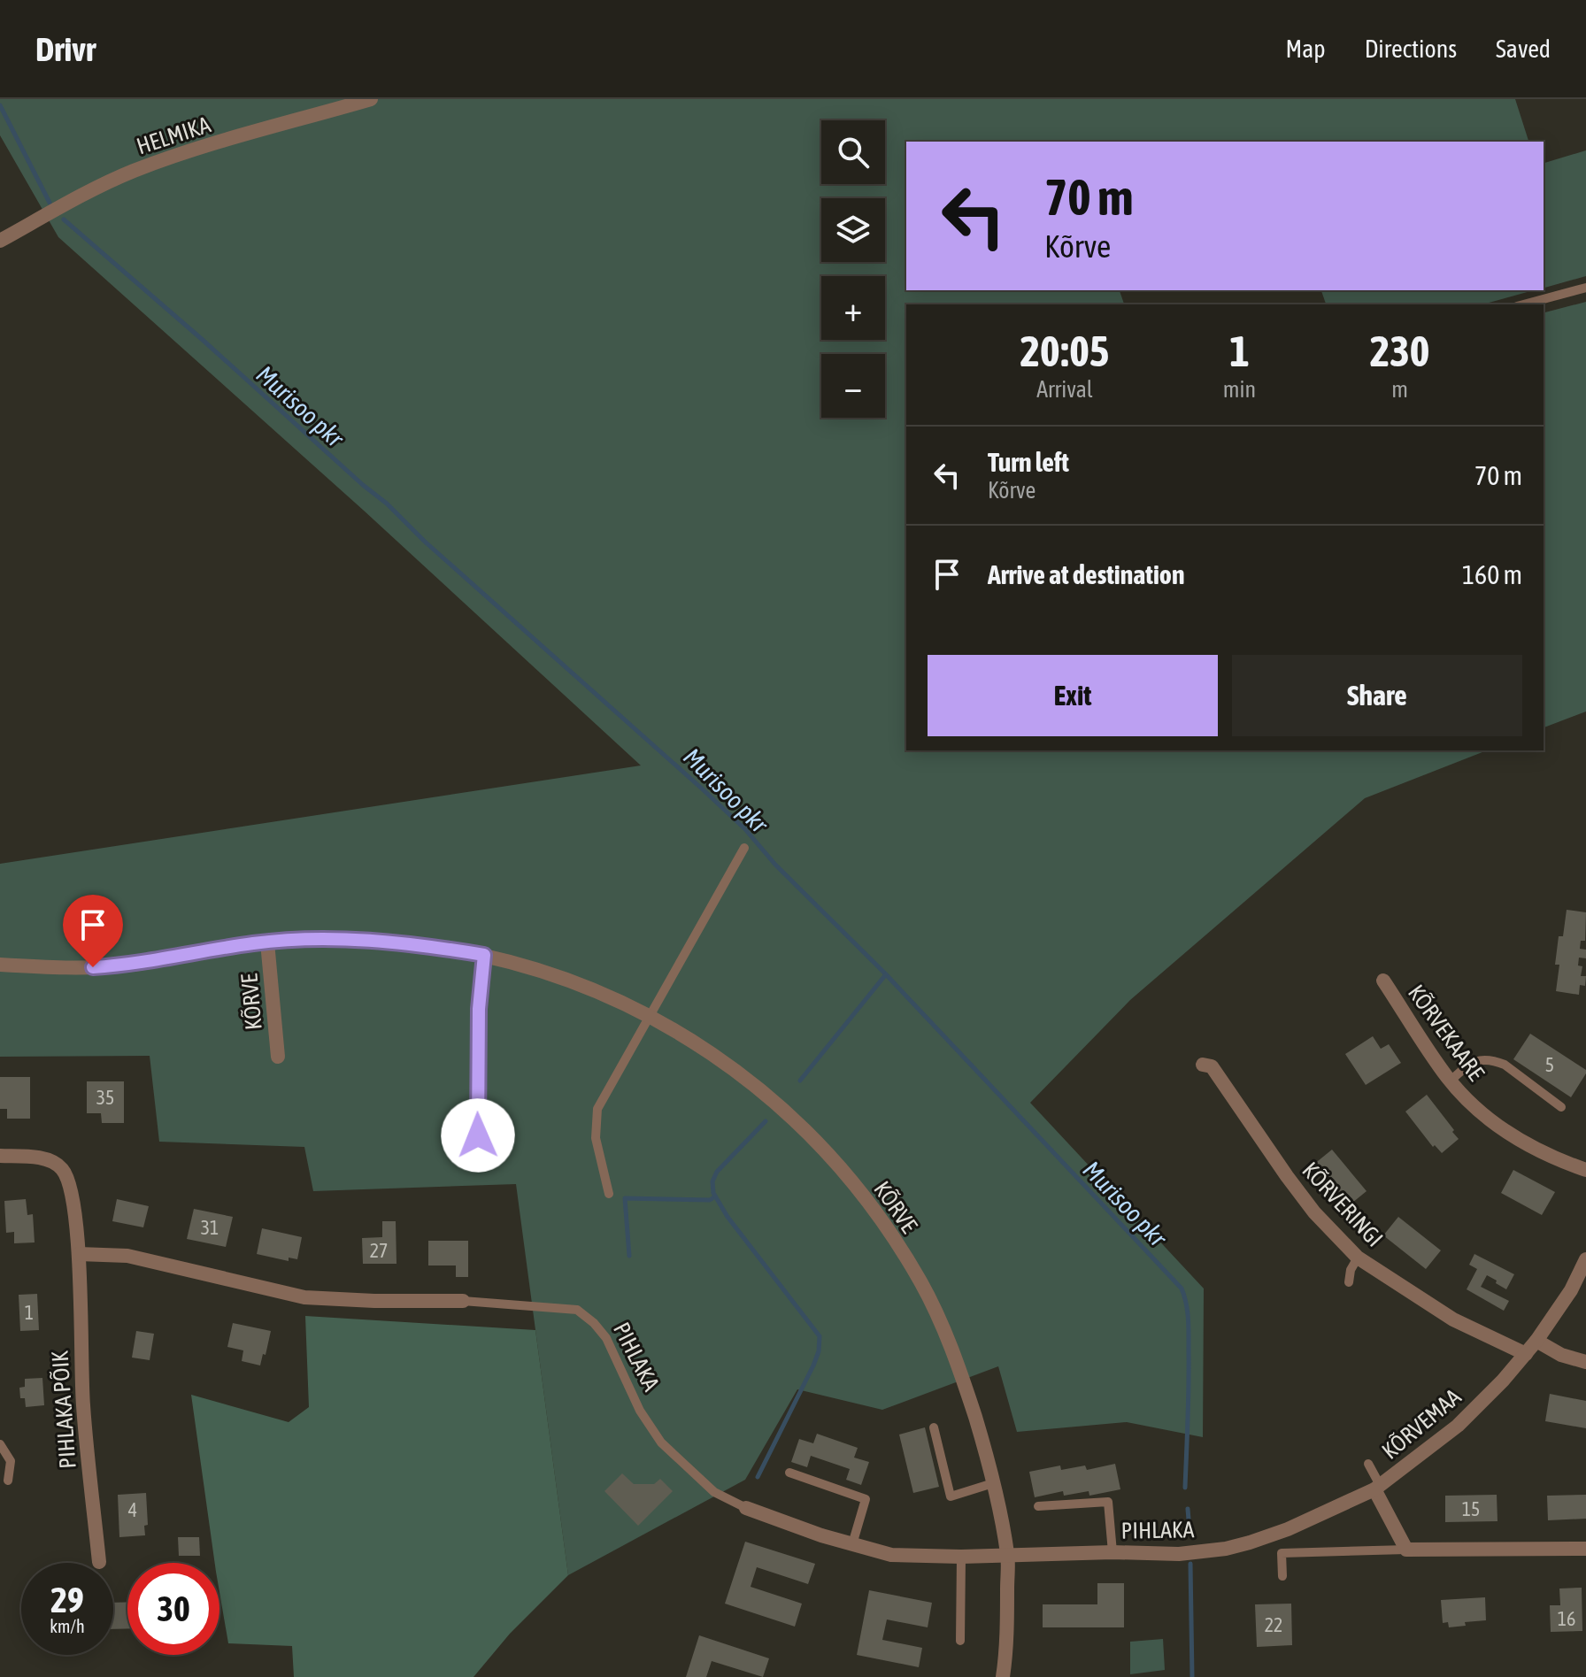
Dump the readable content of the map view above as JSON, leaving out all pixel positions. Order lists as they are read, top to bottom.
{
  "streets": {
    "street": [
      "HELMIKA",
      "KÕRVE",
      "KÕRVEKAARE",
      "KÕRVERINGI",
      "PIHLAKA",
      "PIHLAKA PÕIK",
      "KÕRVEMAA"
    ]
  },
  "crossings": [
    ["KÕRVE", "PIHLAKA"],
    ["KÕRVERINGI", "KÕRVEMAA"],
    ["PIHLAKA", "PIHLAKA PÕIK"],
    ["PIHLAKA", "KÕRVEMAA"]
  ],
  "water": ["Murisoo pkr"],
  "house_numbers": [
    "5",
    "35",
    "31",
    "27",
    "1",
    "15",
    "4",
    "16",
    "22"
  ],
  "page": {
    "header": "Drivr",
    "nav": ["Map", "Directions", "Saved"],
    "map_buttons": ["+", "−"],
    "turn": ["70 m", "Kõrve"],
    "eta": [
      "20:05",
      "Arrival",
      "1",
      "min",
      "230",
      "m"
    ],
    "list": [
      {
        "name": "Turn left",
        "note": "Kõrve",
        "value": "70 m"
      },
      {
        "name": "Arrive at destination",
        "value": "160 m"
      }
    ],
    "buttons": ["Exit", "Share"],
    "speed": "29 km/h",
    "limit": "30"
  }
}
